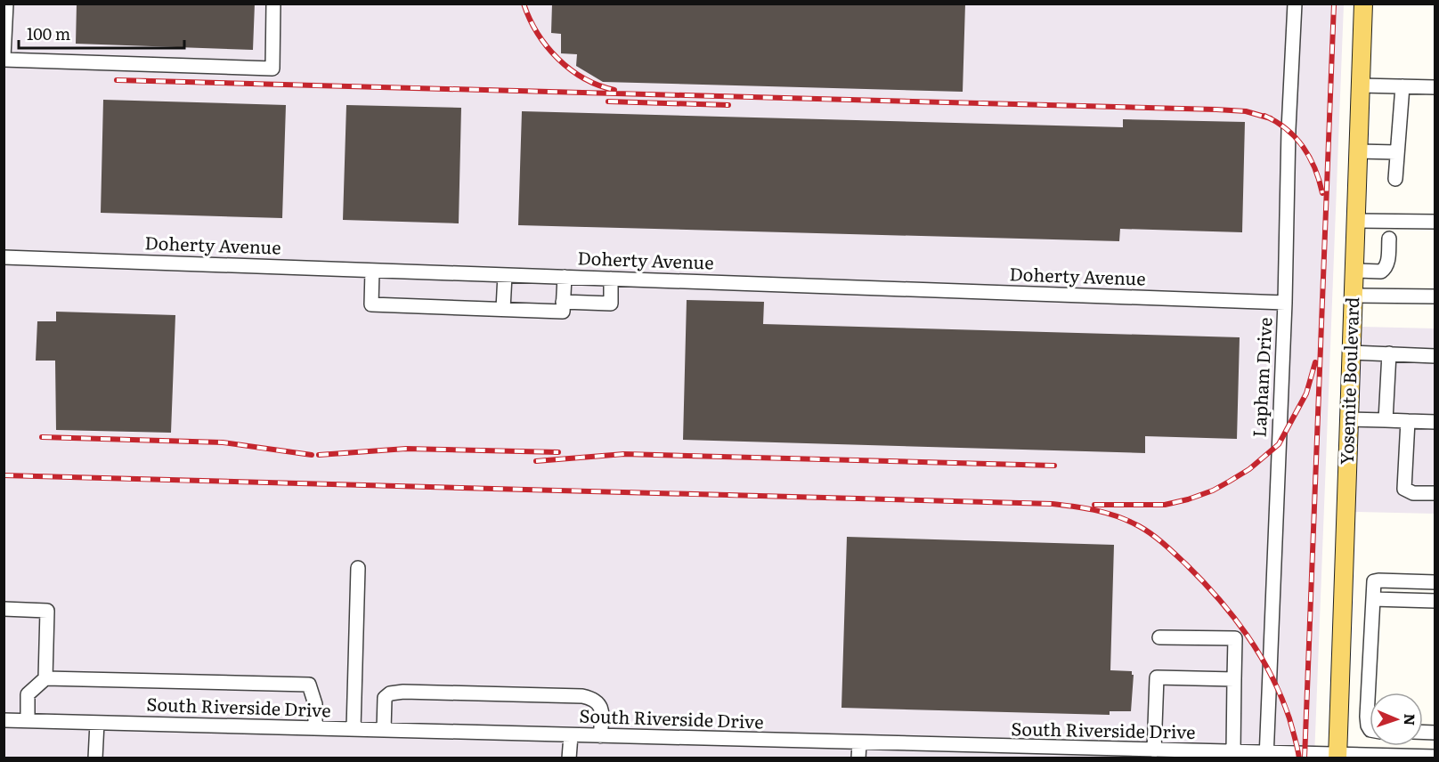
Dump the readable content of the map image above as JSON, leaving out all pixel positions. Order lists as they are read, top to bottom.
{
  "streets": {
    "main road": ["Yosemite Boulevard"],
    "street": ["Doherty Avenue", "Lapham Drive", "South Riverside Drive"]
  },
  "crossings": [
    ["Doherty Avenue", "Lapham Drive"],
    ["Lapham Drive", "South Riverside Drive"],
    ["Yosemite Boulevard", "South Riverside Drive"]
  ],
  "scale_bar": "100 m",
  "north": "right"
}
